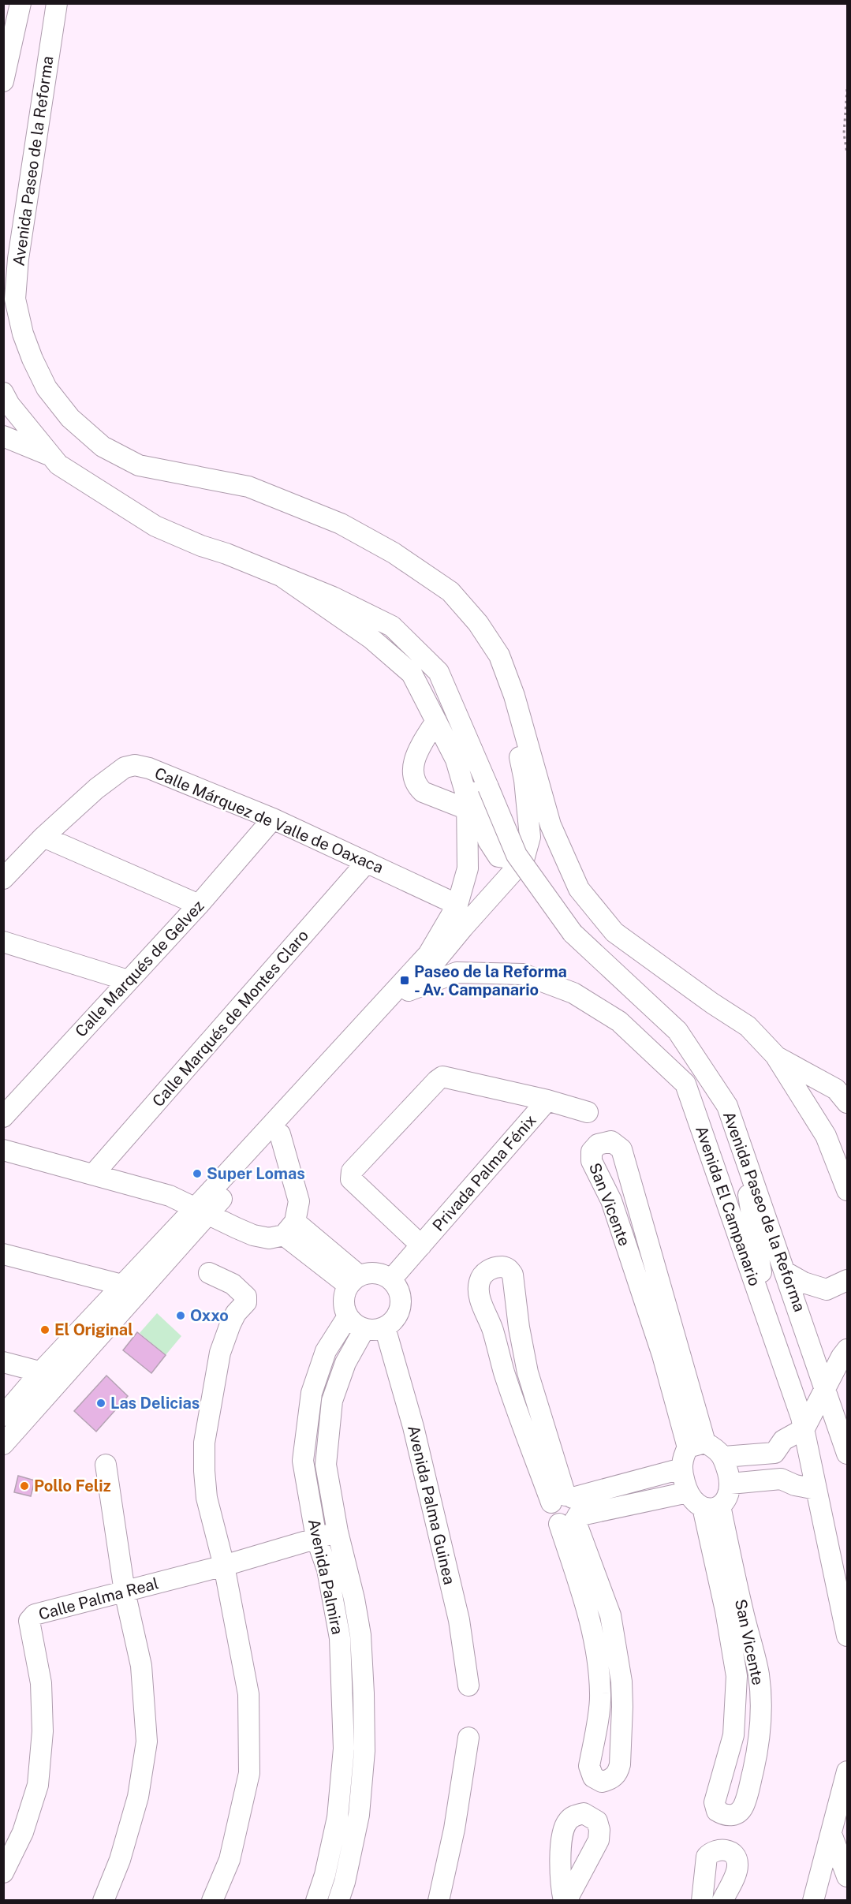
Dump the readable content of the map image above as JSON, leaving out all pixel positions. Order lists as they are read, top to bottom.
{
  "streets": {
    "street": [
      "Avenida Paseo de la Reforma",
      "Calle Márquez de Valle de Oaxaca",
      "Calle Marqués de Gelvez",
      "Calle Marqués de Montes Claro",
      "Privada Palma Fénix",
      "San Vicente",
      "Avenida El Campanario",
      "Avenida Palma Guinea",
      "Avenida Palmira",
      "Calle Palma Real"
    ]
  },
  "crossings": [
    ["Avenida Paseo de la Reforma", "Calle Márquez de Valle de Oaxaca"],
    ["Avenida Paseo de la Reforma", "Avenida El Campanario"],
    ["Calle Márquez de Valle de Oaxaca", "Calle Marqués de Gelvez"],
    ["Calle Márquez de Valle de Oaxaca", "Calle Marqués de Montes Claro"],
    ["Privada Palma Fénix", "Avenida Palma Guinea"],
    ["Privada Palma Fénix", "Avenida Palmira"],
    ["Avenida Palma Guinea", "Avenida Palmira"],
    ["Avenida Palmira", "Calle Palma Real"]
  ],
  "places": {
    "transit": ["Paseo de la Reforma - Av. Campanario"],
    "other": [
      "Super Lomas",
      "Oxxo",
      "El Original",
      "Las Delicias",
      "Pollo Feliz"
    ]
  }
}
